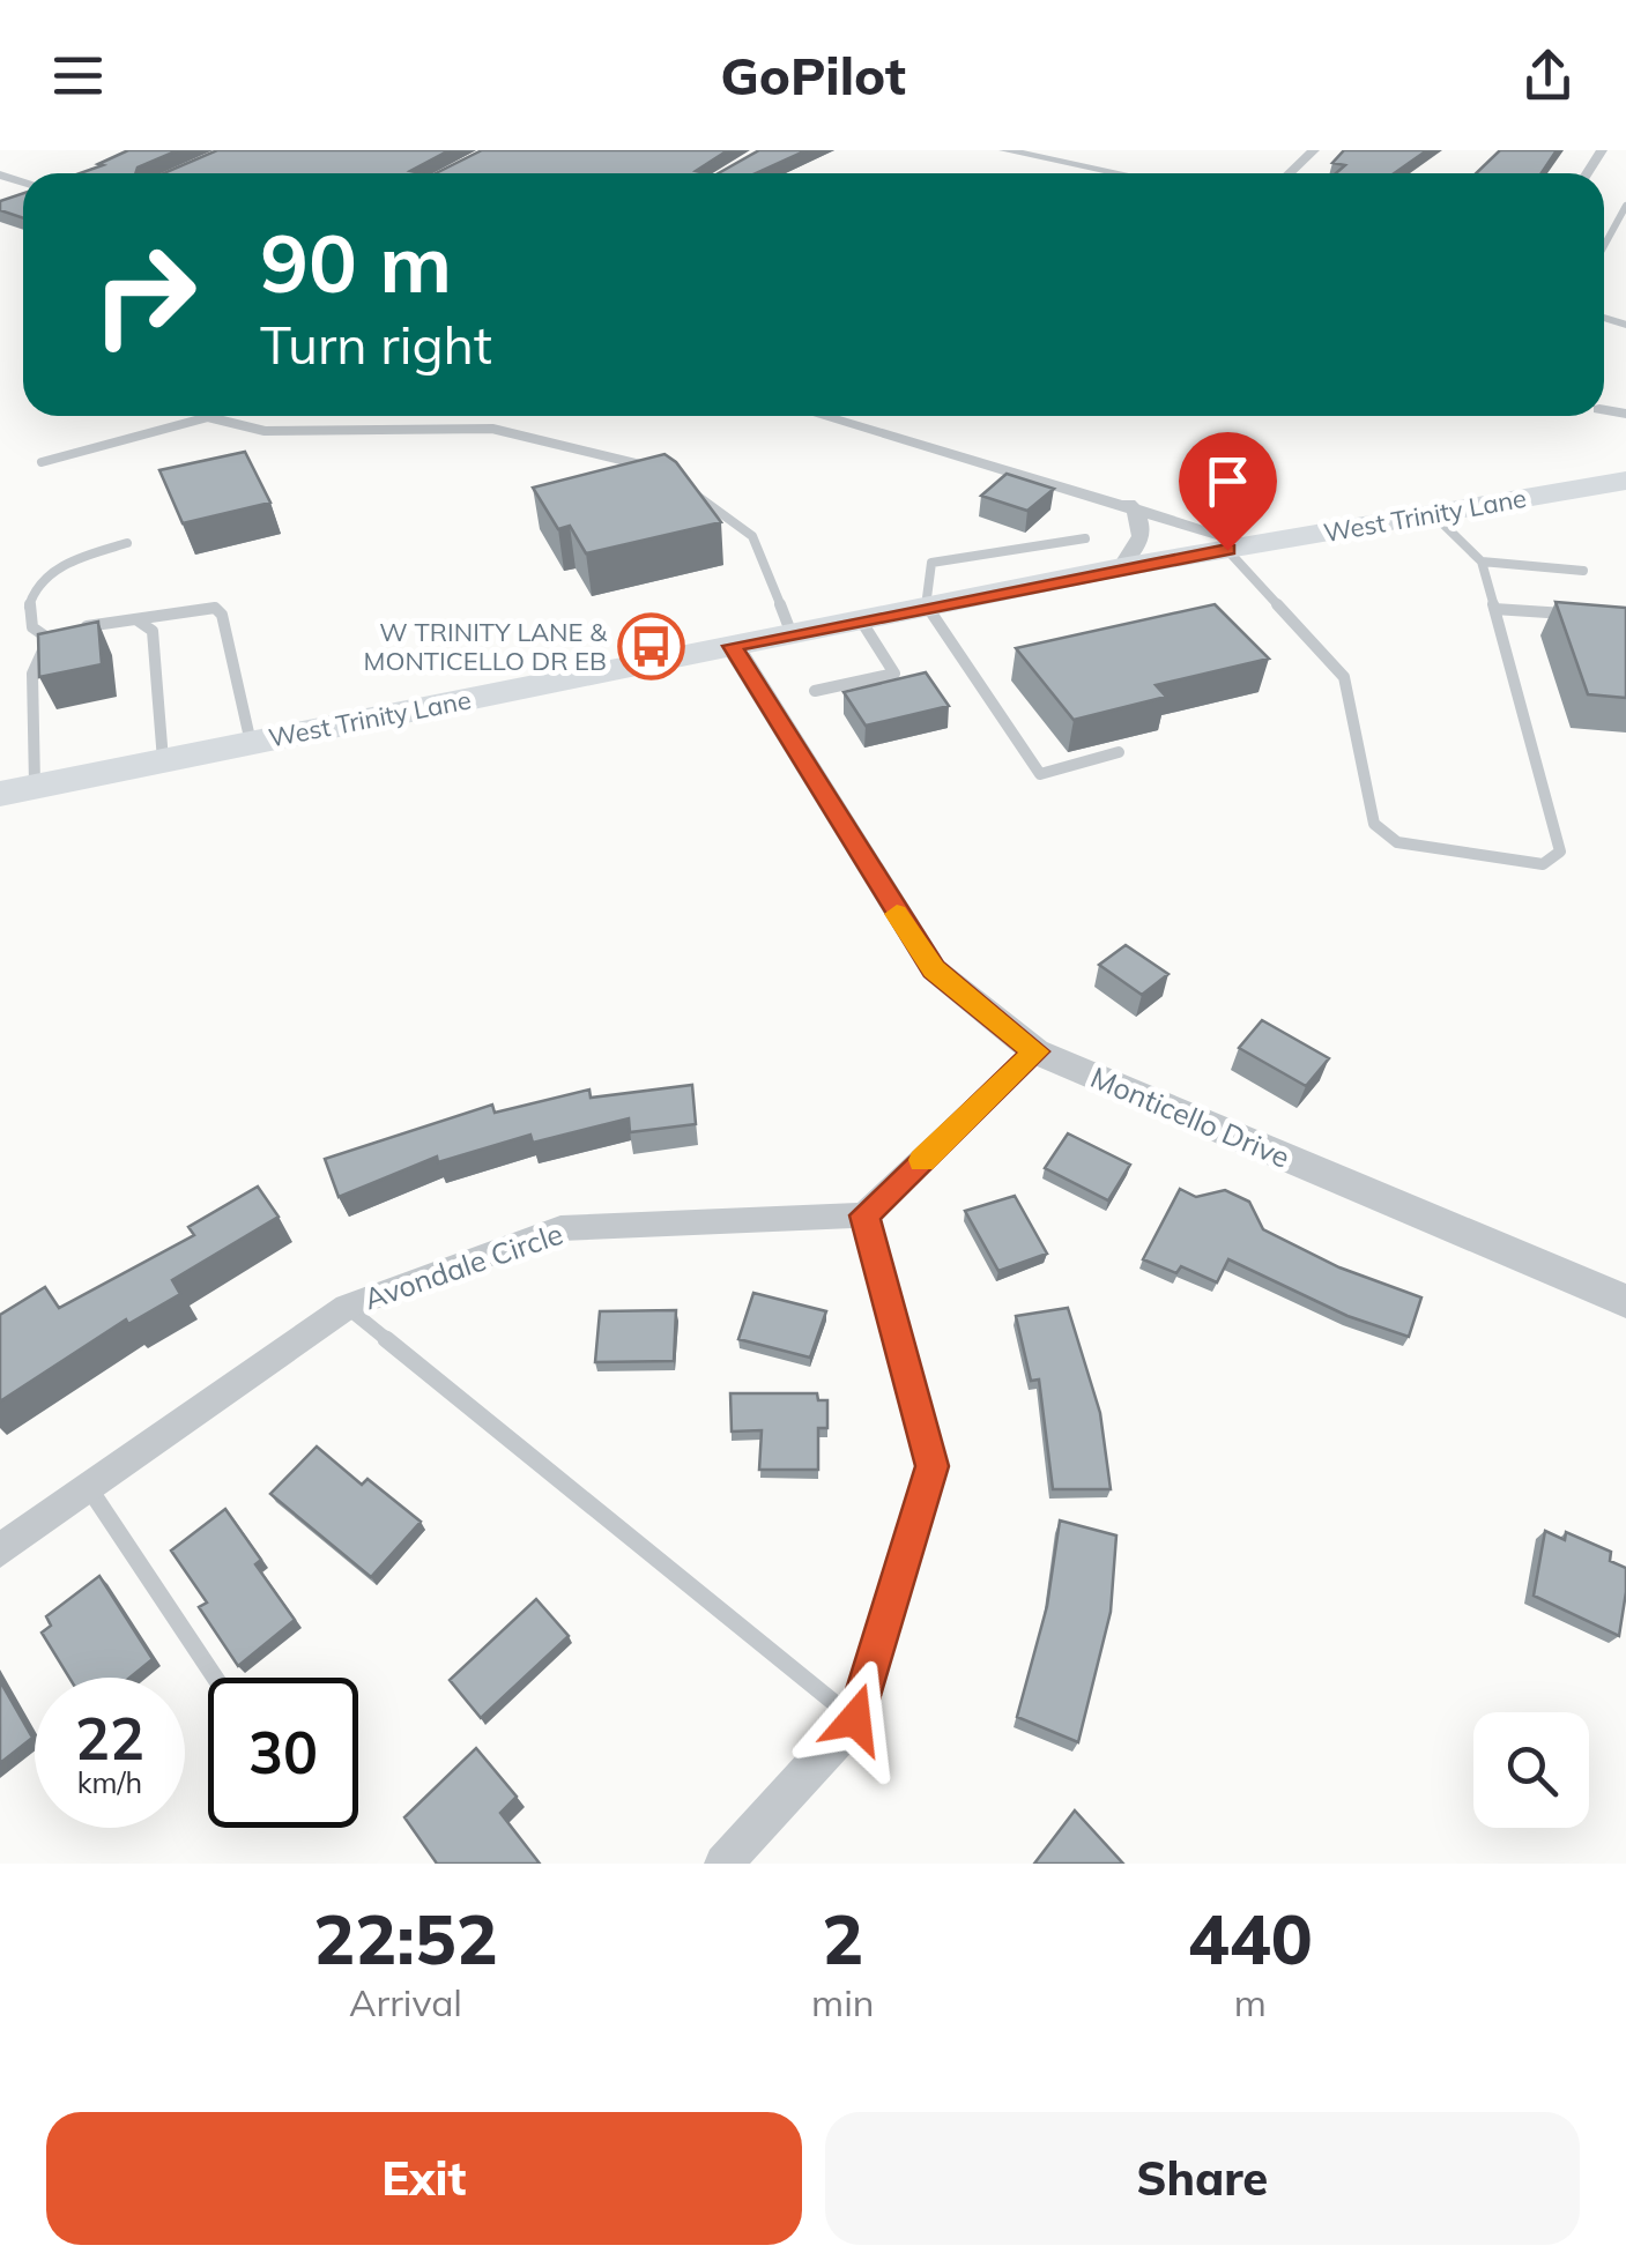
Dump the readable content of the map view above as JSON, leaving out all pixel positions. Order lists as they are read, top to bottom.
{
  "streets": {
    "main road": ["West Trinity Lane"],
    "street": ["Monticello Drive", "Avondale Circle"]
  },
  "crossings": [
    ["West Trinity Lane", "Monticello Drive"]
  ],
  "places": {
    "bus stop": ["W TRINITY LANE & MONTICELLO DR EB"]
  },
  "page": {
    "header": "GoPilot",
    "turn": ["90 m", "Turn right"],
    "speed": "22 km/h",
    "limit": "30",
    "eta": [
      "22:52",
      "Arrival",
      "2",
      "min",
      "440",
      "m"
    ],
    "buttons": ["Exit", "Share"]
  }
}
